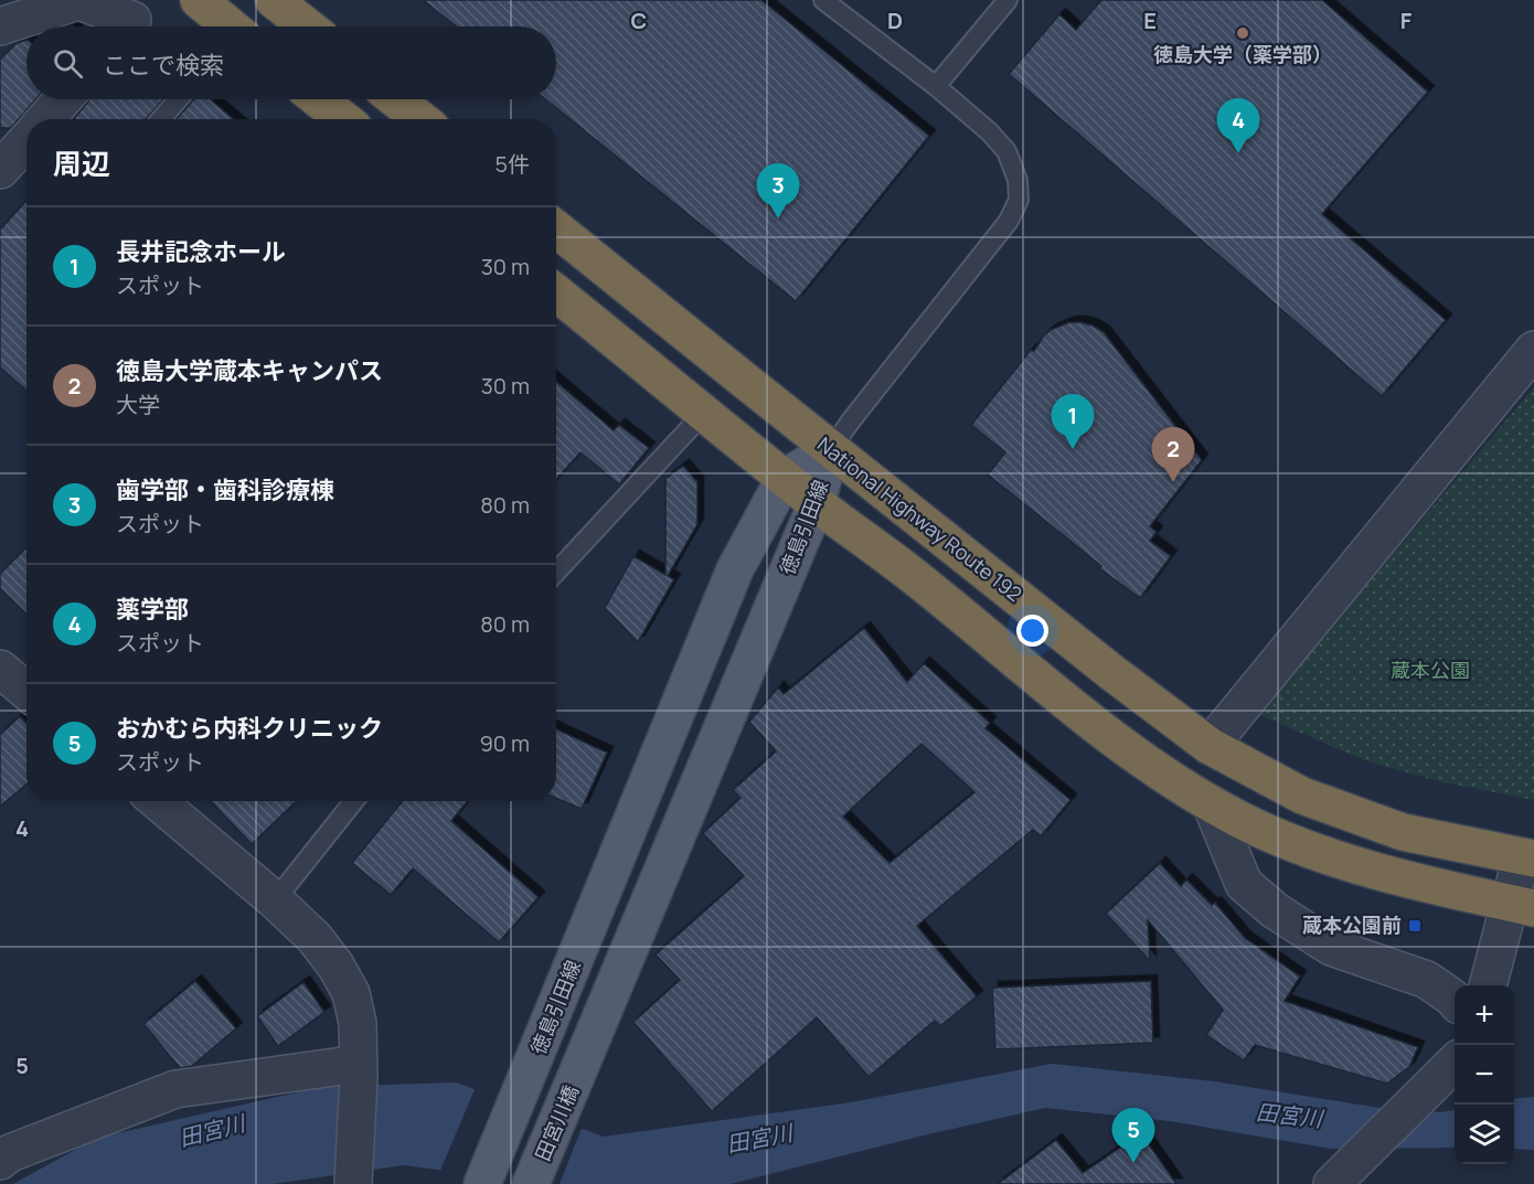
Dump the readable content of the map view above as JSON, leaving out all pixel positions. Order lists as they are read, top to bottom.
{
  "streets": {
    "highway": ["National Highway Route 192"],
    "main road": ["徳島引田線", "田宮川橋"]
  },
  "crossings": [
    ["National Highway Route 192", "徳島引田線"],
    ["徳島引田線", "田宮川橋"]
  ],
  "water": ["田宮川"],
  "parks": ["蔵本公園"],
  "places": {
    "other": ["徳島大学（薬学部）"],
    "transit": ["蔵本公園前"]
  },
  "page": {
    "search": "ここで検索",
    "pins": [
      "4",
      "3",
      "1",
      "2",
      "5"
    ],
    "heading": ["周辺", "5件"],
    "list": [
      {
        "mark": "1",
        "name": "長井記念ホール",
        "note": "スポット",
        "value": "30 m"
      },
      {
        "mark": "2",
        "name": "徳島大学蔵本キャンパス",
        "note": "大学",
        "value": "30 m"
      },
      {
        "mark": "3",
        "name": "歯学部・歯科診療棟",
        "note": "スポット",
        "value": "80 m"
      },
      {
        "mark": "4",
        "name": "薬学部",
        "note": "スポット",
        "value": "80 m"
      },
      {
        "mark": "5",
        "name": "おかむら内科クリニック",
        "note": "スポット",
        "value": "90 m"
      }
    ],
    "map_buttons": ["+", "−"]
  },
  "grid": {
    "columns": [
      "C",
      "D",
      "E",
      "F"
    ],
    "rows": ["4", "5"]
  }
}
